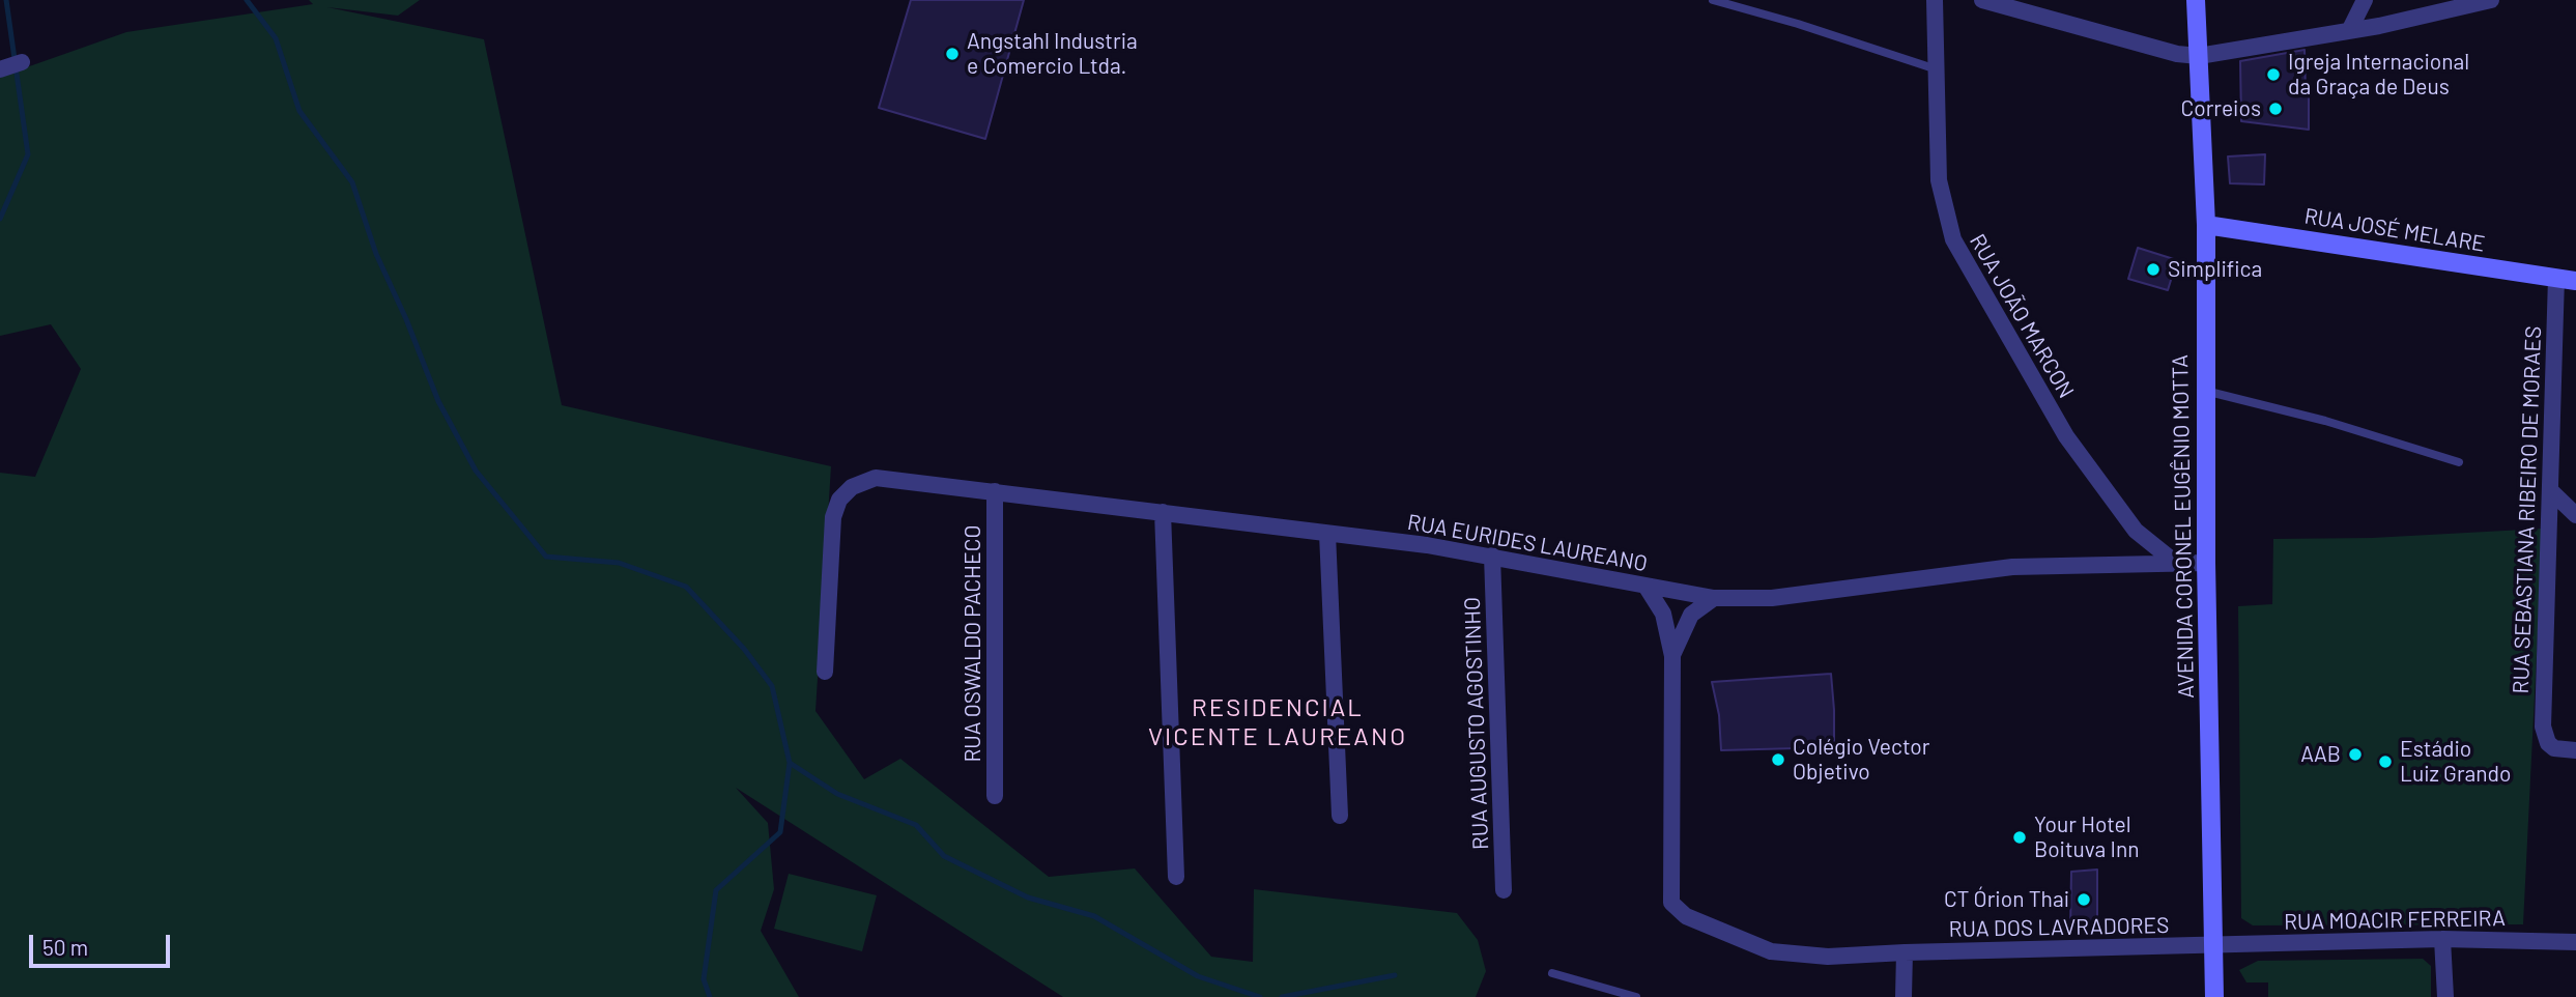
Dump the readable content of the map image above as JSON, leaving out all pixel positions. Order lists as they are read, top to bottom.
{
  "streets": {
    "main road": ["RUA JOSÉ MELARE", "AVENIDA CORONEL EUGÊNIO MOTTA"],
    "street": [
      "RUA JOÃO MARCON",
      "RUA SEBASTIANA RIBEIRO DE MORAES",
      "RUA EURIDES LAUREANO",
      "RUA OSWALDO PACHECO",
      "RUA AUGUSTO AGOSTINHO",
      "RUA MOACIR FERREIRA",
      "RUA DOS LAVRADORES"
    ]
  },
  "crossings": [
    ["RUA JOSÉ MELARE", "RUA SEBASTIANA RIBEIRO DE MORAES"],
    ["RUA JOSÉ MELARE", "AVENIDA CORONEL EUGÊNIO MOTTA"],
    ["RUA JOÃO MARCON", "RUA EURIDES LAUREANO"],
    ["AVENIDA CORONEL EUGÊNIO MOTTA", "RUA EURIDES LAUREANO"],
    ["AVENIDA CORONEL EUGÊNIO MOTTA", "RUA MOACIR FERREIRA"],
    ["AVENIDA CORONEL EUGÊNIO MOTTA", "RUA DOS LAVRADORES"],
    ["RUA EURIDES LAUREANO", "RUA OSWALDO PACHECO"],
    ["RUA EURIDES LAUREANO", "RUA AUGUSTO AGOSTINHO"],
    ["RUA MOACIR FERREIRA", "RUA DOS LAVRADORES"]
  ],
  "districts": ["RESIDENCIAL VICENTE LAUREANO"],
  "places": [
    "Angstahl Industria e Comercio Ltda.",
    "Igreja Internacional da Graça de Deus",
    "Correios",
    "Simplifica",
    "AAB",
    "Colégio Vector Objetivo",
    "Estádio Luiz Grando",
    "Your Hotel Boituva Inn",
    "CT Órion Thai"
  ],
  "scale_bar": "50 m"
}
